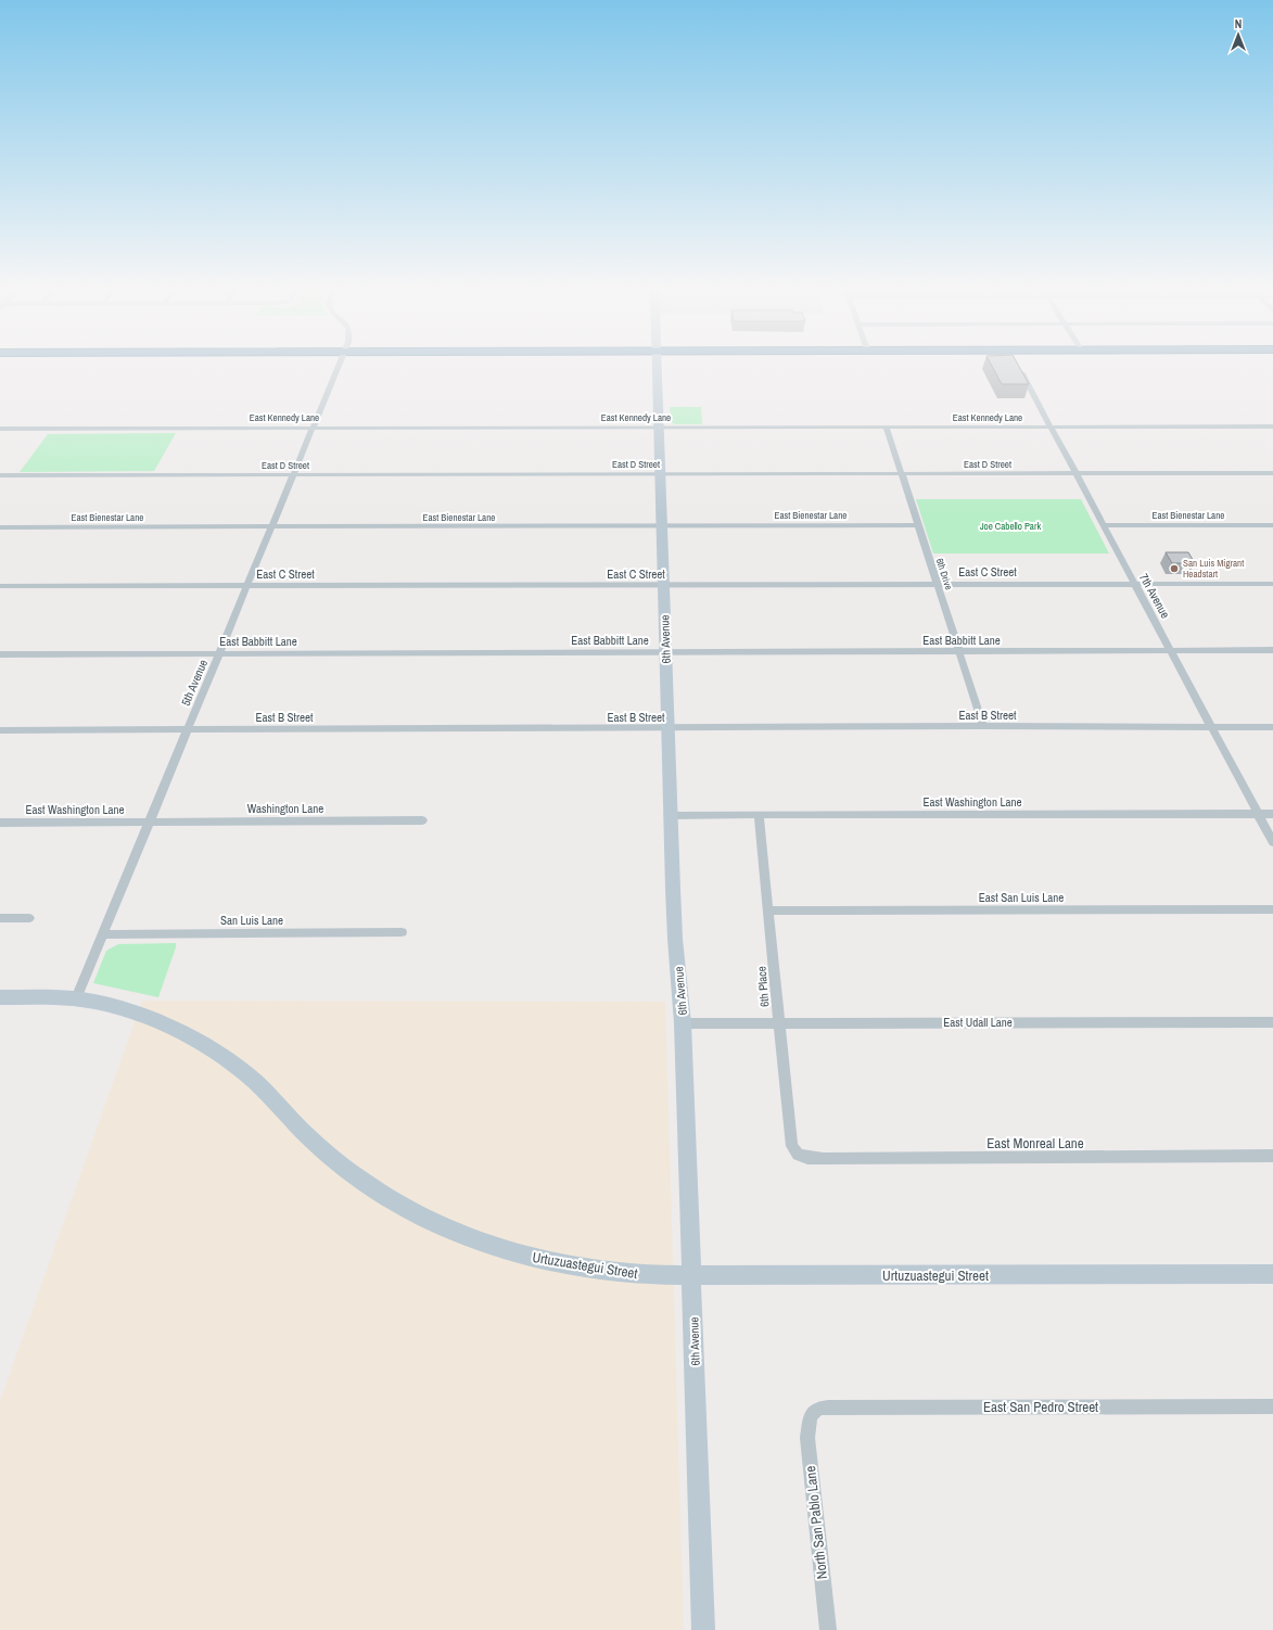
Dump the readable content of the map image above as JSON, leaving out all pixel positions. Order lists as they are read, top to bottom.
{
  "streets": {
    "street": [
      "East Kennedy Lane",
      "East D Street",
      "East Bienestar Lane",
      "East C Street",
      "6th Drive",
      "7th Avenue",
      "6th Avenue",
      "East Babbitt Lane",
      "5th Avenue",
      "East B Street",
      "East Washington Lane",
      "Washington Lane",
      "East San Luis Lane",
      "San Luis Lane",
      "6th Place",
      "East Udall Lane",
      "East Monreal Lane",
      "Urtuzuastegui Street",
      "East San Pedro Street",
      "North San Pablo Lane"
    ]
  },
  "crossings": [
    ["East Kennedy Lane", "6th Drive"],
    ["East Kennedy Lane", "7th Avenue"],
    ["East Kennedy Lane", "6th Avenue"],
    ["East Kennedy Lane", "5th Avenue"],
    ["East D Street", "6th Drive"],
    ["East D Street", "7th Avenue"],
    ["East D Street", "6th Avenue"],
    ["East D Street", "5th Avenue"],
    ["East Bienestar Lane", "6th Drive"],
    ["East Bienestar Lane", "7th Avenue"],
    ["East Bienestar Lane", "6th Avenue"],
    ["East Bienestar Lane", "5th Avenue"],
    ["East C Street", "6th Drive"],
    ["East C Street", "7th Avenue"],
    ["East C Street", "6th Avenue"],
    ["East C Street", "5th Avenue"],
    ["6th Drive", "East Babbitt Lane"],
    ["6th Drive", "East B Street"],
    ["7th Avenue", "East Babbitt Lane"],
    ["7th Avenue", "East B Street"],
    ["7th Avenue", "East Washington Lane"],
    ["6th Avenue", "East Babbitt Lane"],
    ["6th Avenue", "East B Street"],
    ["6th Avenue", "East Washington Lane"],
    ["6th Avenue", "East Udall Lane"],
    ["6th Avenue", "Urtuzuastegui Street"],
    ["East Babbitt Lane", "5th Avenue"],
    ["5th Avenue", "East B Street"],
    ["5th Avenue", "East Washington Lane"],
    ["5th Avenue", "Washington Lane"],
    ["5th Avenue", "San Luis Lane"],
    ["5th Avenue", "Urtuzuastegui Street"],
    ["East Washington Lane", "Washington Lane"],
    ["East Washington Lane", "6th Place"],
    ["East San Luis Lane", "6th Place"],
    ["6th Place", "East Udall Lane"],
    ["6th Place", "East Monreal Lane"],
    ["East San Pedro Street", "North San Pablo Lane"]
  ],
  "parks": ["Joe Cabello Park"],
  "places": ["San Luis Migrant Headstart"],
  "north": "top"
}
